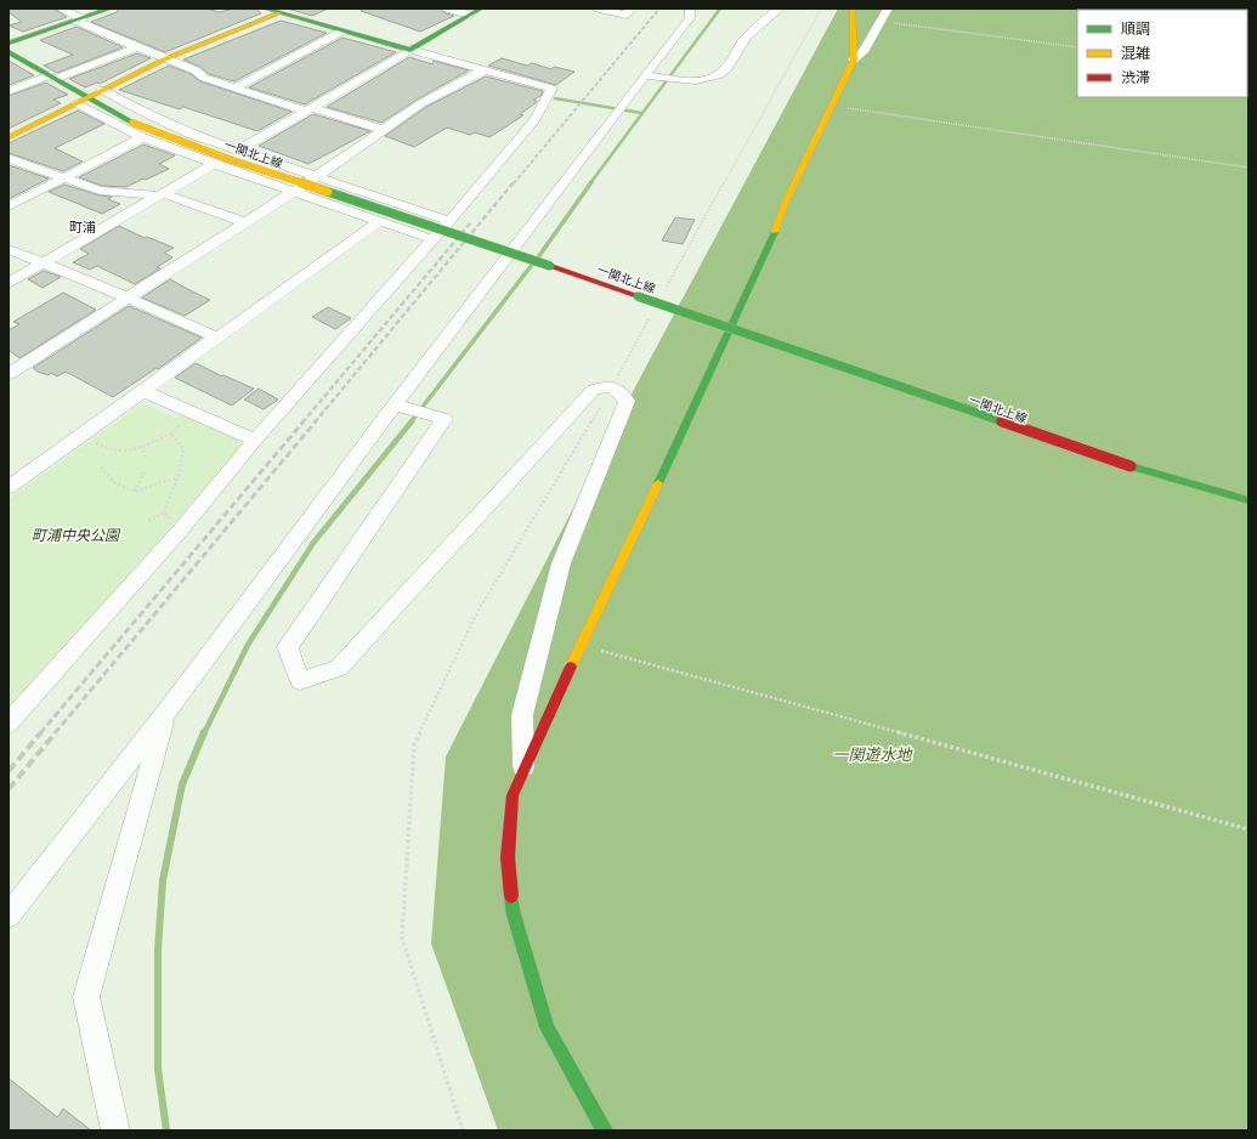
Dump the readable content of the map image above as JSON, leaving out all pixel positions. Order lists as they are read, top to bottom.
{
  "streets": {
    "street": ["一関北上線"]
  },
  "districts": ["町浦"],
  "water": ["一関遊水地"],
  "parks": ["町浦中央公園"],
  "legend": ["順調", "混雑", "渋滞"]
}
